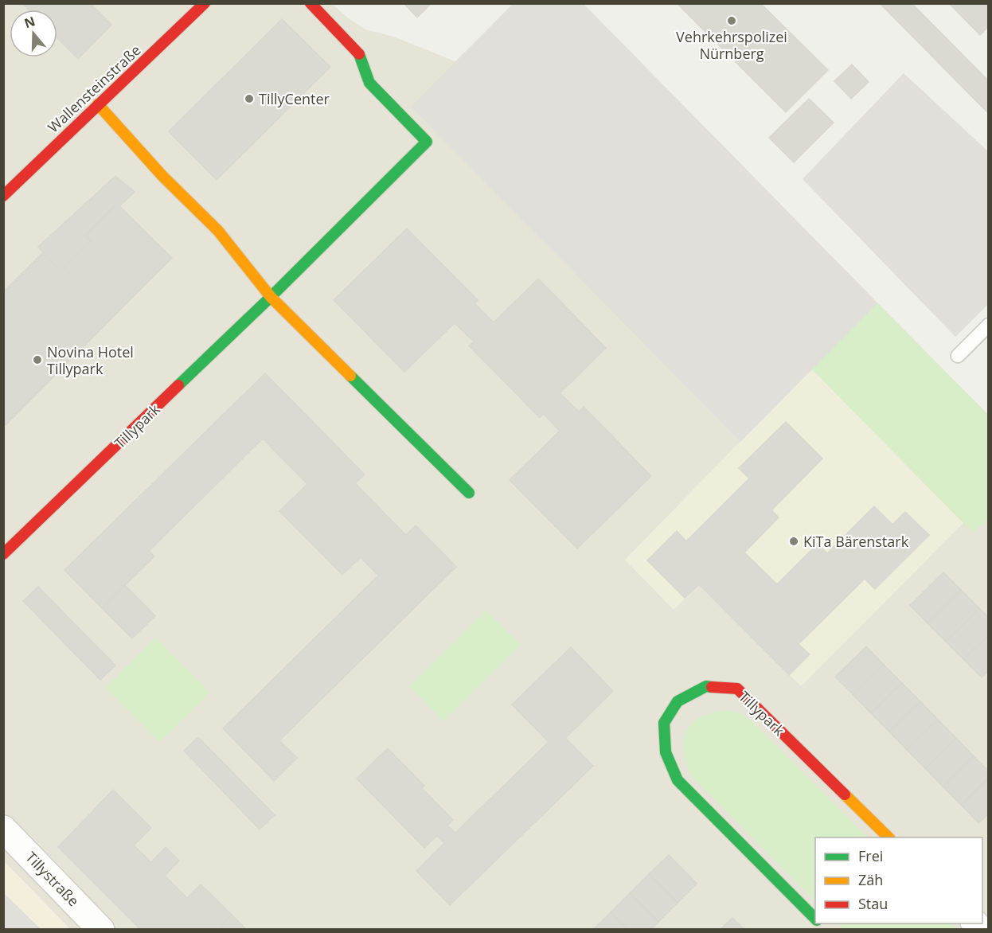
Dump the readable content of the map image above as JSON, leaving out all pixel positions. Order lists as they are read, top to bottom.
{
  "streets": {
    "street": ["Wallensteinstraße", "Tillypark", "Tillystraße"]
  },
  "places": [
    "Vehrkehrspolizei Nürnberg",
    "TillyCenter",
    "Novina Hotel Tillypark",
    "KiTa Bärenstark"
  ],
  "legend": ["Frei", "Zäh", "Stau"],
  "north": "top"
}
